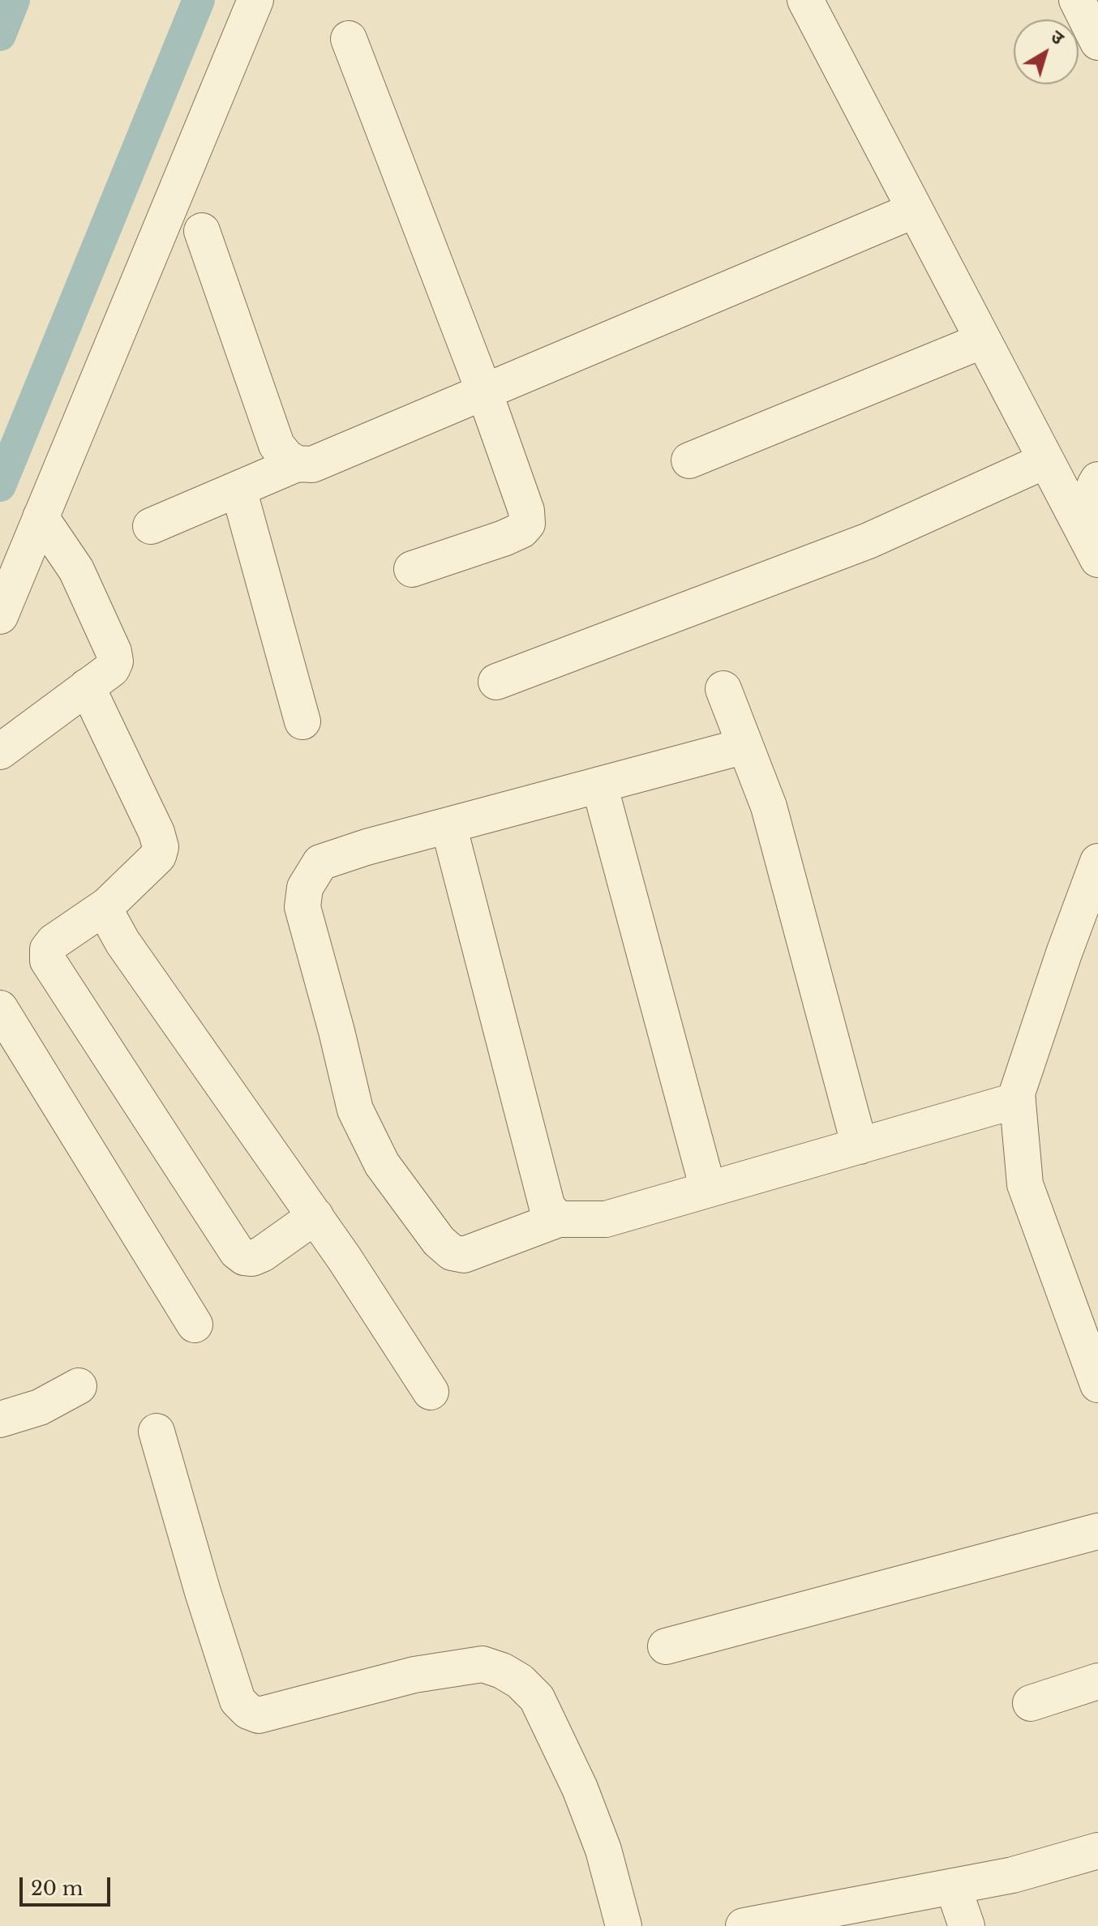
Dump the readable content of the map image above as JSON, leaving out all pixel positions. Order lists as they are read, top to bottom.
{
  "scale_bar": "20 m",
  "north": "top right"
}
